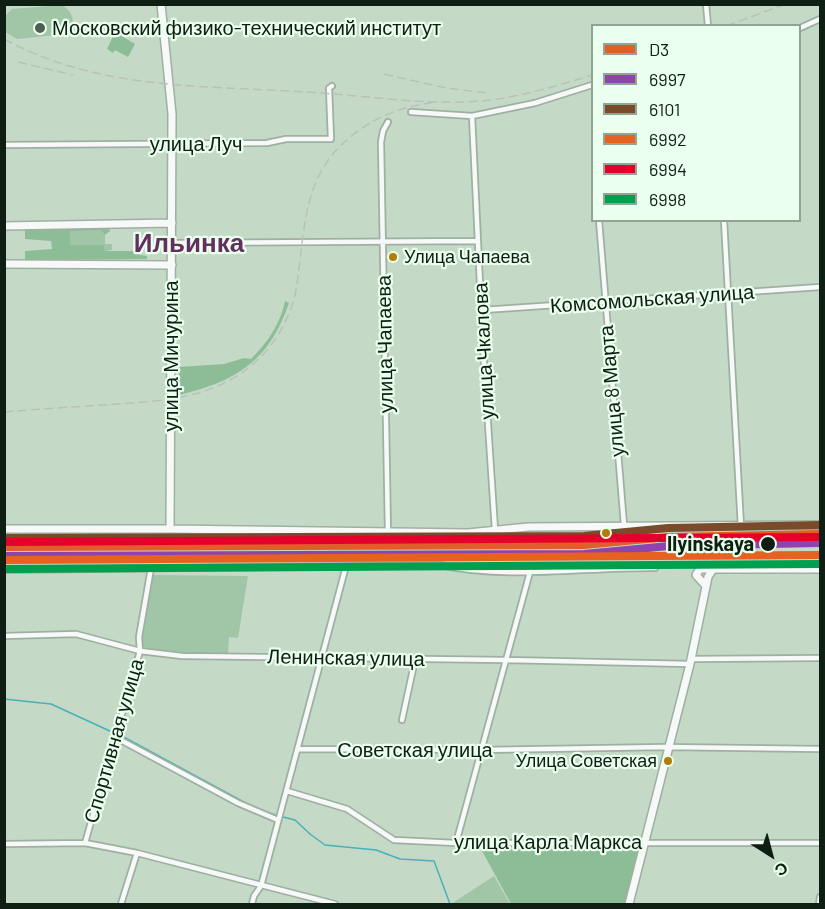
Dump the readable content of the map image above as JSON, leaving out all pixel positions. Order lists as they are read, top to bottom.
{
  "streets": {
    "main road": ["улица Мичурина"],
    "street": [
      "улица Луч",
      "Комсомольская улица",
      "улица Чапаева",
      "улица Чкалова",
      "улица 8 Марта",
      "Ленинская улица",
      "Спортивная улица",
      "Советская улица",
      "улица Карла Маркса"
    ]
  },
  "crossings": [
    ["улица Луч", "улица Мичурина"],
    ["Комсомольская улица", "улица Чкалова"],
    ["Комсомольская улица", "улица 8 Марта"],
    ["Ленинская улица", "Спортивная улица"]
  ],
  "districts": ["Ильинка"],
  "places": [
    "Московский физико-технический институт",
    "Улица Чапаева",
    "Ilyinskaya",
    "Улица Советская"
  ],
  "lines": [
    "transit line 6101",
    "transit line D3",
    "transit line 6994",
    "transit line 6997",
    "transit line 6992",
    "transit line 6998"
  ],
  "legend": [
    "D3",
    "6997",
    "6101",
    "6992",
    "6994",
    "6998"
  ],
  "north": "bottom right"
}
